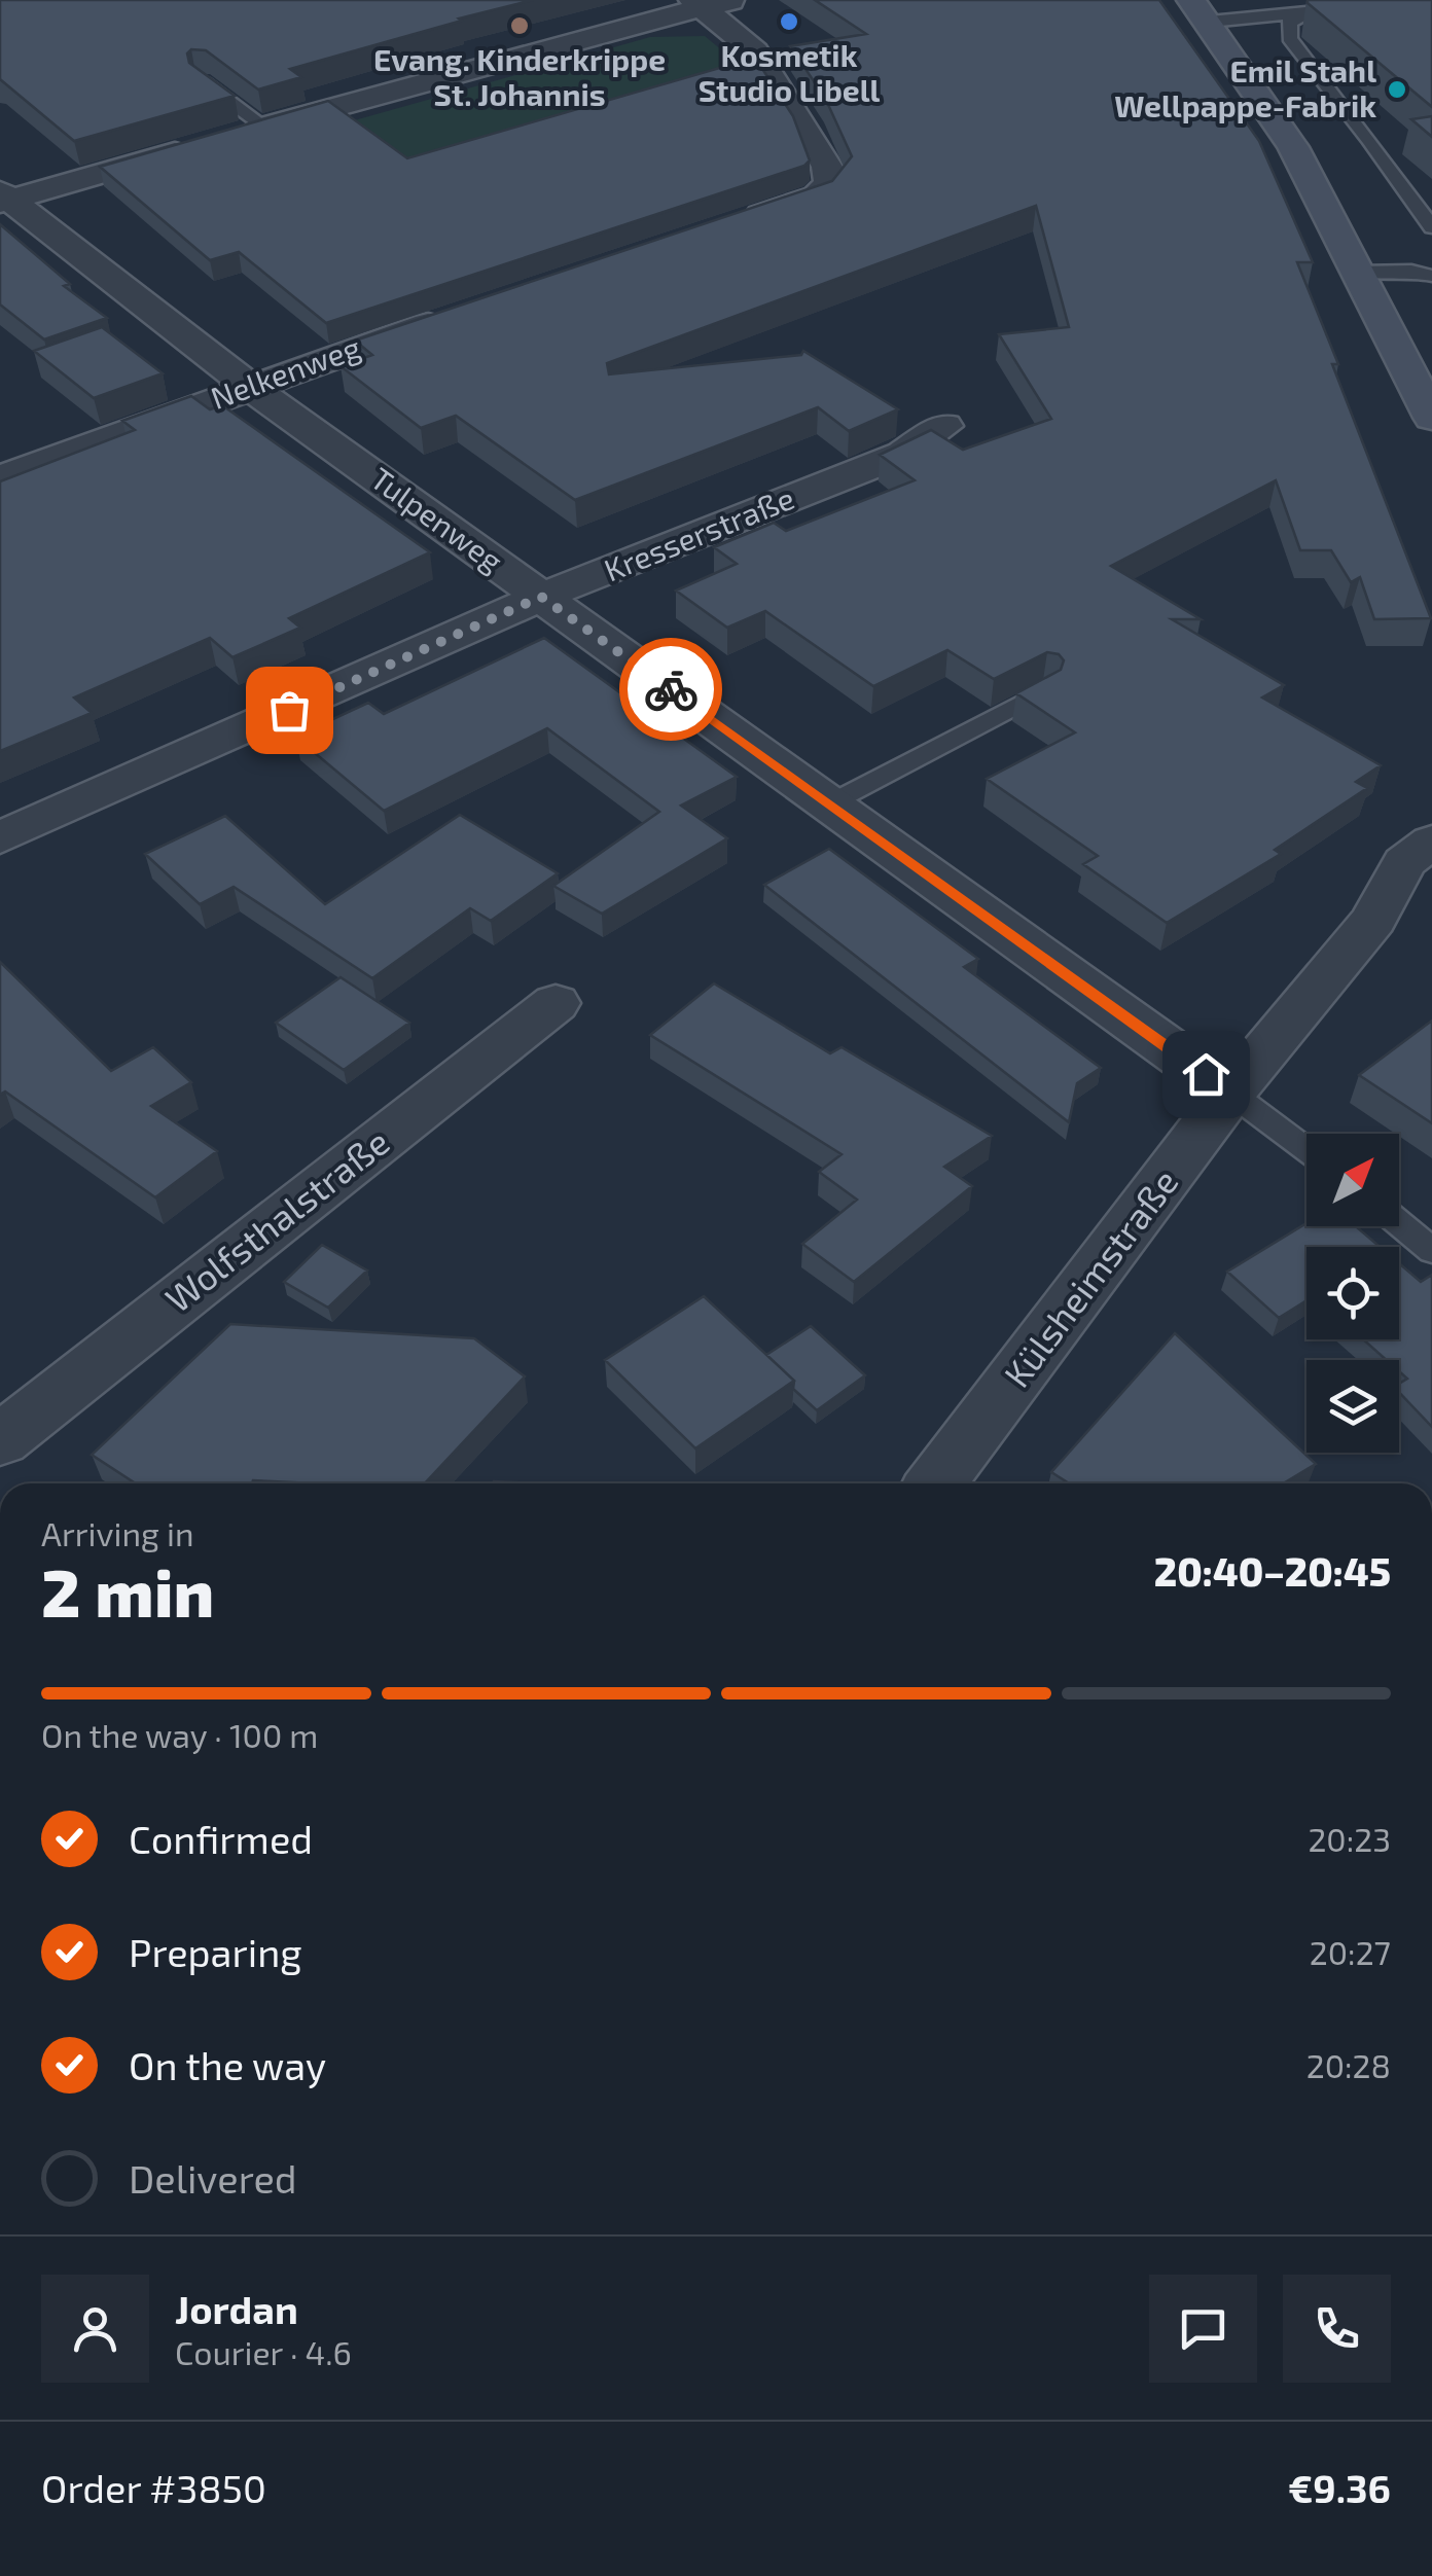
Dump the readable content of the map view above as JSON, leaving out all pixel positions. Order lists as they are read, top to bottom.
{
  "streets": {
    "street": [
      "Nelkenweg",
      "Tulpenweg",
      "Kresserstraße",
      "Wolfsthalstraße",
      "Külsheimstraße"
    ]
  },
  "crossings": [
    ["Nelkenweg", "Tulpenweg"],
    ["Tulpenweg", "Kresserstraße"],
    ["Tulpenweg", "Külsheimstraße"]
  ],
  "places": ["Kosmetik Studio Libell", "Evang. Kinderkrippe St. Johannis", "Emil Stahl Wellpappe-Fabrik"],
  "north": "top right",
  "page": {
    "heading": ["2 min", "Arriving in", "20:40–20:45"],
    "panel": [
      "Jordan",
      "Courier · 4.6",
      "Order #3850",
      "€9.36"
    ],
    "bar": "On the way · 100 m",
    "list": [
      ["Confirmed", "20:23"],
      ["Preparing", "20:27"],
      ["On the way", "20:28"],
      "Delivered"
    ]
  }
}
